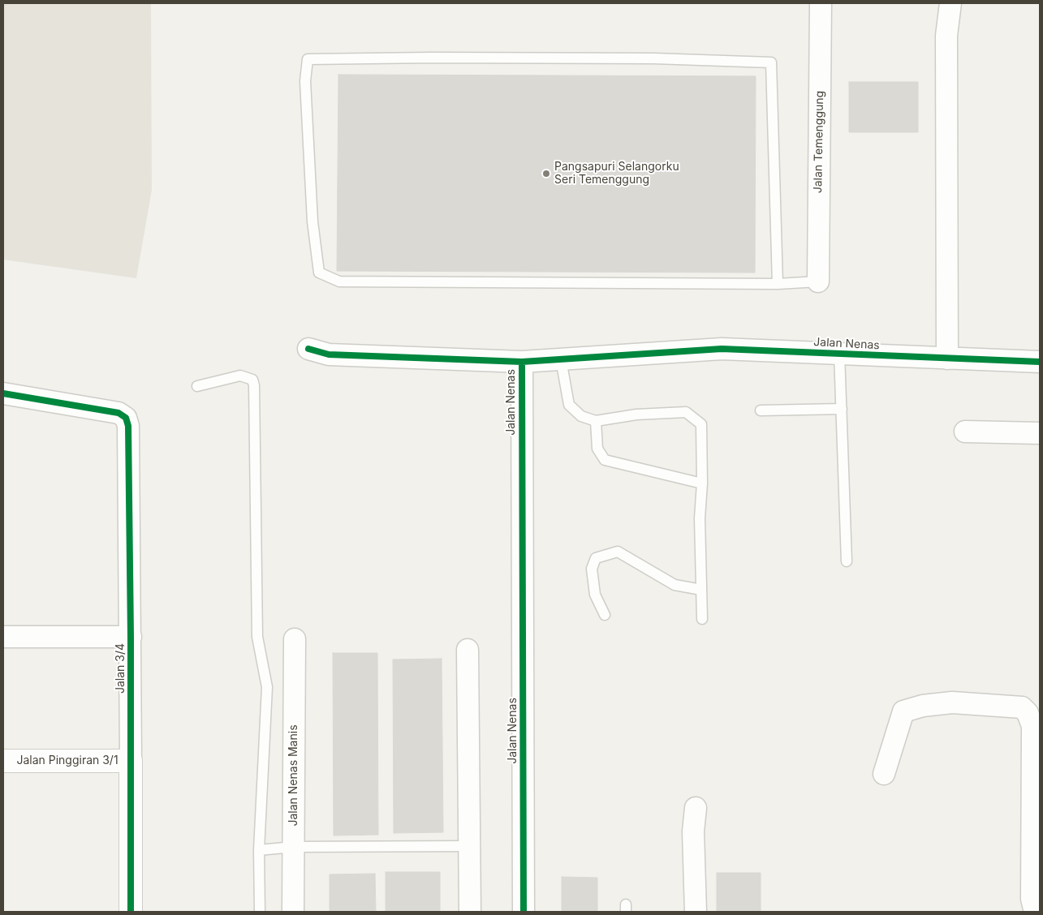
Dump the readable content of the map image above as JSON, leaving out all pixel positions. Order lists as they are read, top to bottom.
{
  "streets": {
    "street": [
      "Jalan Temenggung",
      "Jalan Nenas",
      "Jalan 3/4",
      "Jalan Pinggiran 3/1",
      "Jalan Nenas Manis"
    ]
  },
  "crossings": [
    ["Jalan 3/4", "Jalan Pinggiran 3/1"]
  ],
  "places": ["Pangsapuri Selangorku Seri Temenggung"]
}
